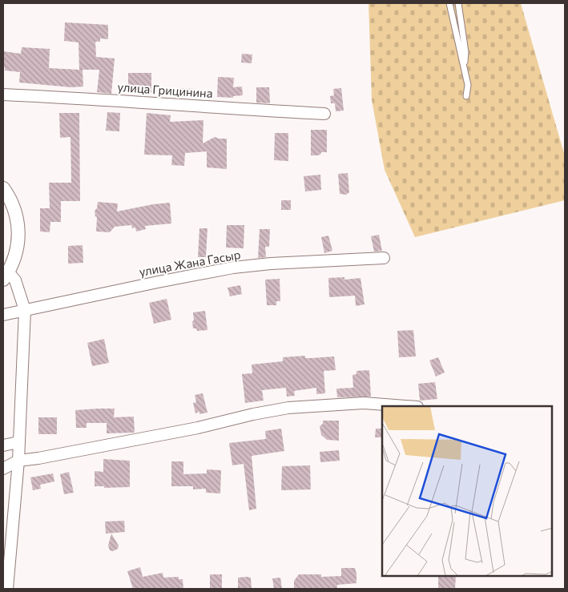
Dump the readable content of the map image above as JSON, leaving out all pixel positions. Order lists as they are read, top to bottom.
{
  "streets": {
    "street": ["улица Грицинина", "улица Жана Гасыр"]
  }
}
